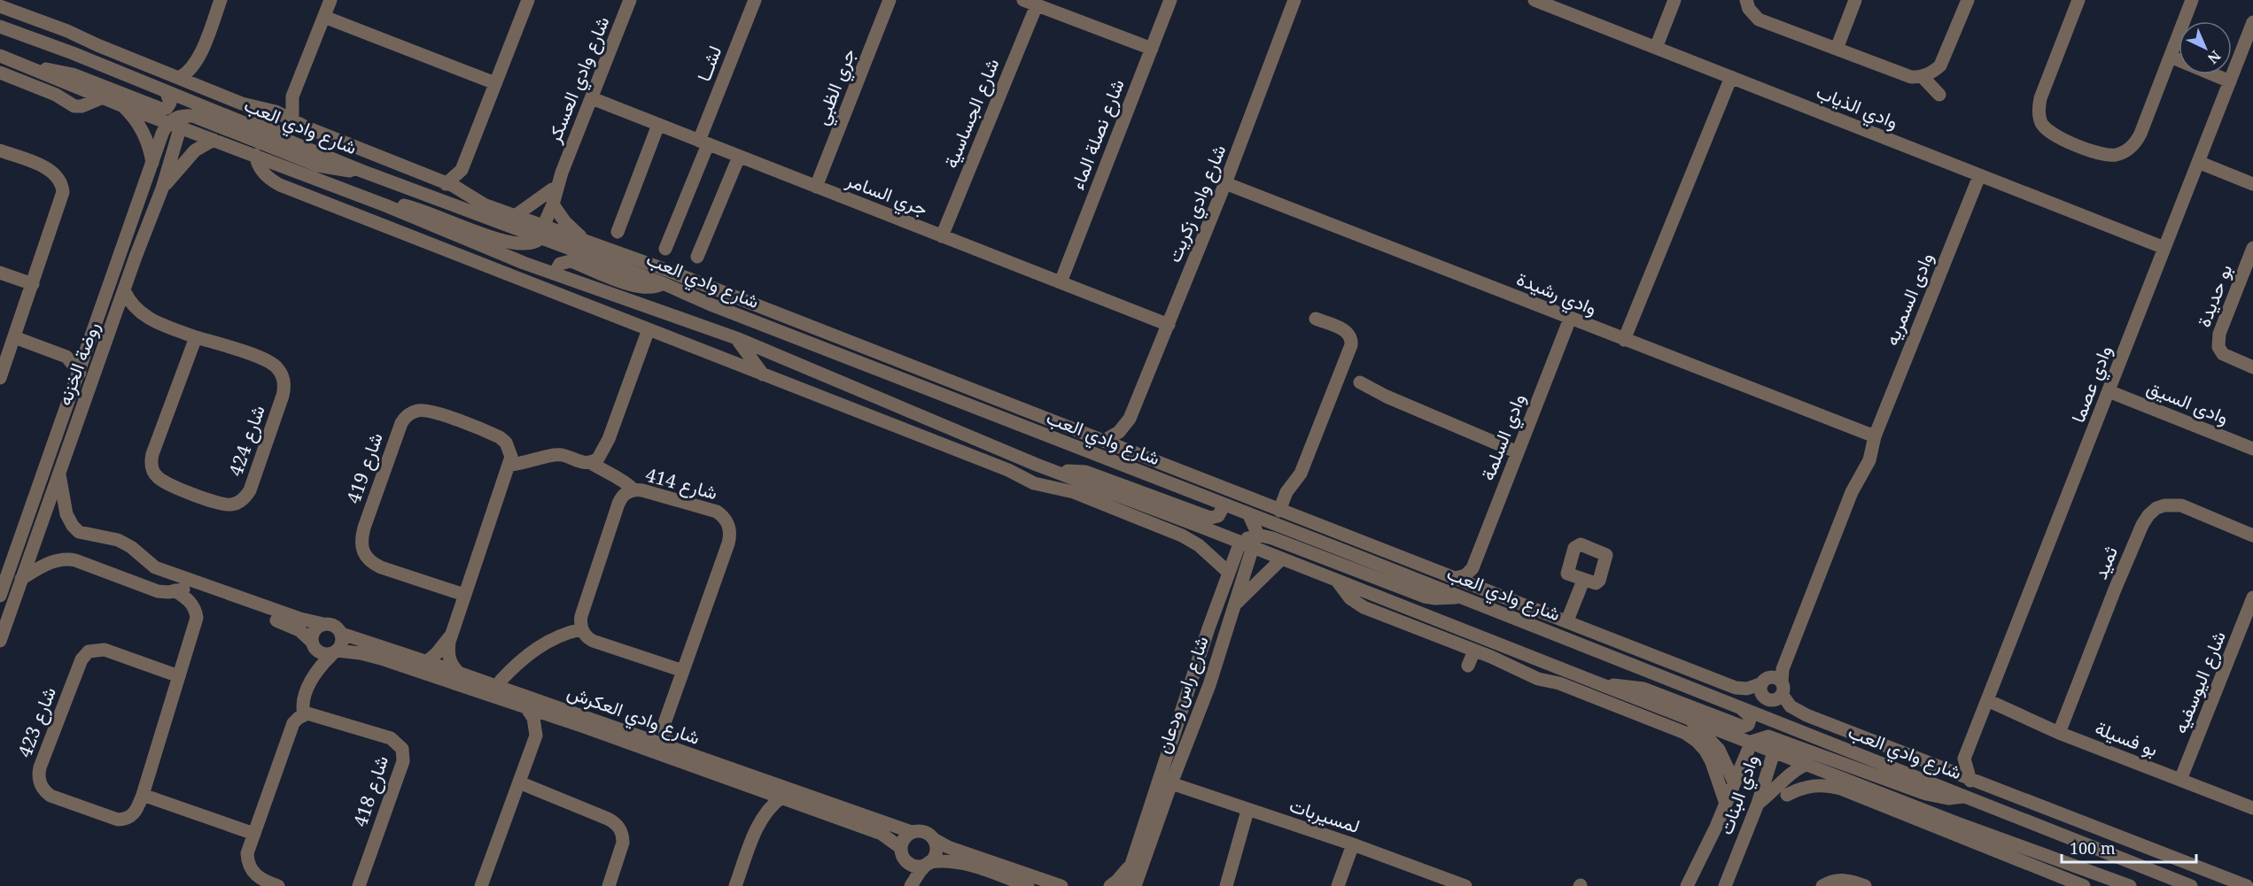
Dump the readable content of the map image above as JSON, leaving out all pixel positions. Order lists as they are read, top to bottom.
{
  "streets": {
    "street": [
      "لشــا",
      "شارع وادي العسكر",
      "جري الظبي",
      "وادي الذياب",
      "شارع الجساسية",
      "شارع وادي العب",
      "شارع نصلة الماء",
      "جري السامر",
      "شارع وادي زكريت",
      "وادي رشيدة",
      "بو حديدة",
      "وادى السمريه",
      "روضة الخزنه",
      "وادي عصما",
      "وادى السيق",
      "وادي السلمة",
      "شارع 424",
      "شارع 419",
      "شارع 414",
      "ثميد",
      "شارع اليوسفيه",
      "شارع راس ودعان",
      "شارع وادي العكرش",
      "شارع 423",
      "بو فسيلة",
      "شارع 418",
      "وادي البنات",
      "لمسيربات"
    ]
  },
  "crossings": [
    ["لشــا", "جري السامر"],
    ["شارع وادي العسكر", "شارع وادي العب"],
    ["شارع وادي العسكر", "جري السامر"],
    ["جري الظبي", "جري السامر"],
    ["وادي الذياب", "وادى السمريه"],
    ["وادي الذياب", "وادي عصما"],
    ["شارع الجساسية", "جري السامر"],
    ["شارع وادي العب", "وادي البنات"],
    ["شارع نصلة الماء", "جري السامر"],
    ["جري السامر", "شارع وادي زكريت"],
    ["شارع وادي زكريت", "وادي رشيدة"],
    ["وادي رشيدة", "وادى السمريه"],
    ["وادي رشيدة", "وادي السلمة"],
    ["روضة الخزنه", "شارع 424"],
    ["وادي عصما", "وادى السيق"],
    ["وادي عصما", "بو فسيلة"],
    ["شارع 414", "شارع وادي العكرش"],
    ["ثميد", "بو فسيلة"],
    ["شارع اليوسفيه", "بو فسيلة"],
    ["شارع راس ودعان", "لمسيربات"]
  ],
  "scale_bar": "100 m",
  "north": "bottom right"
}
